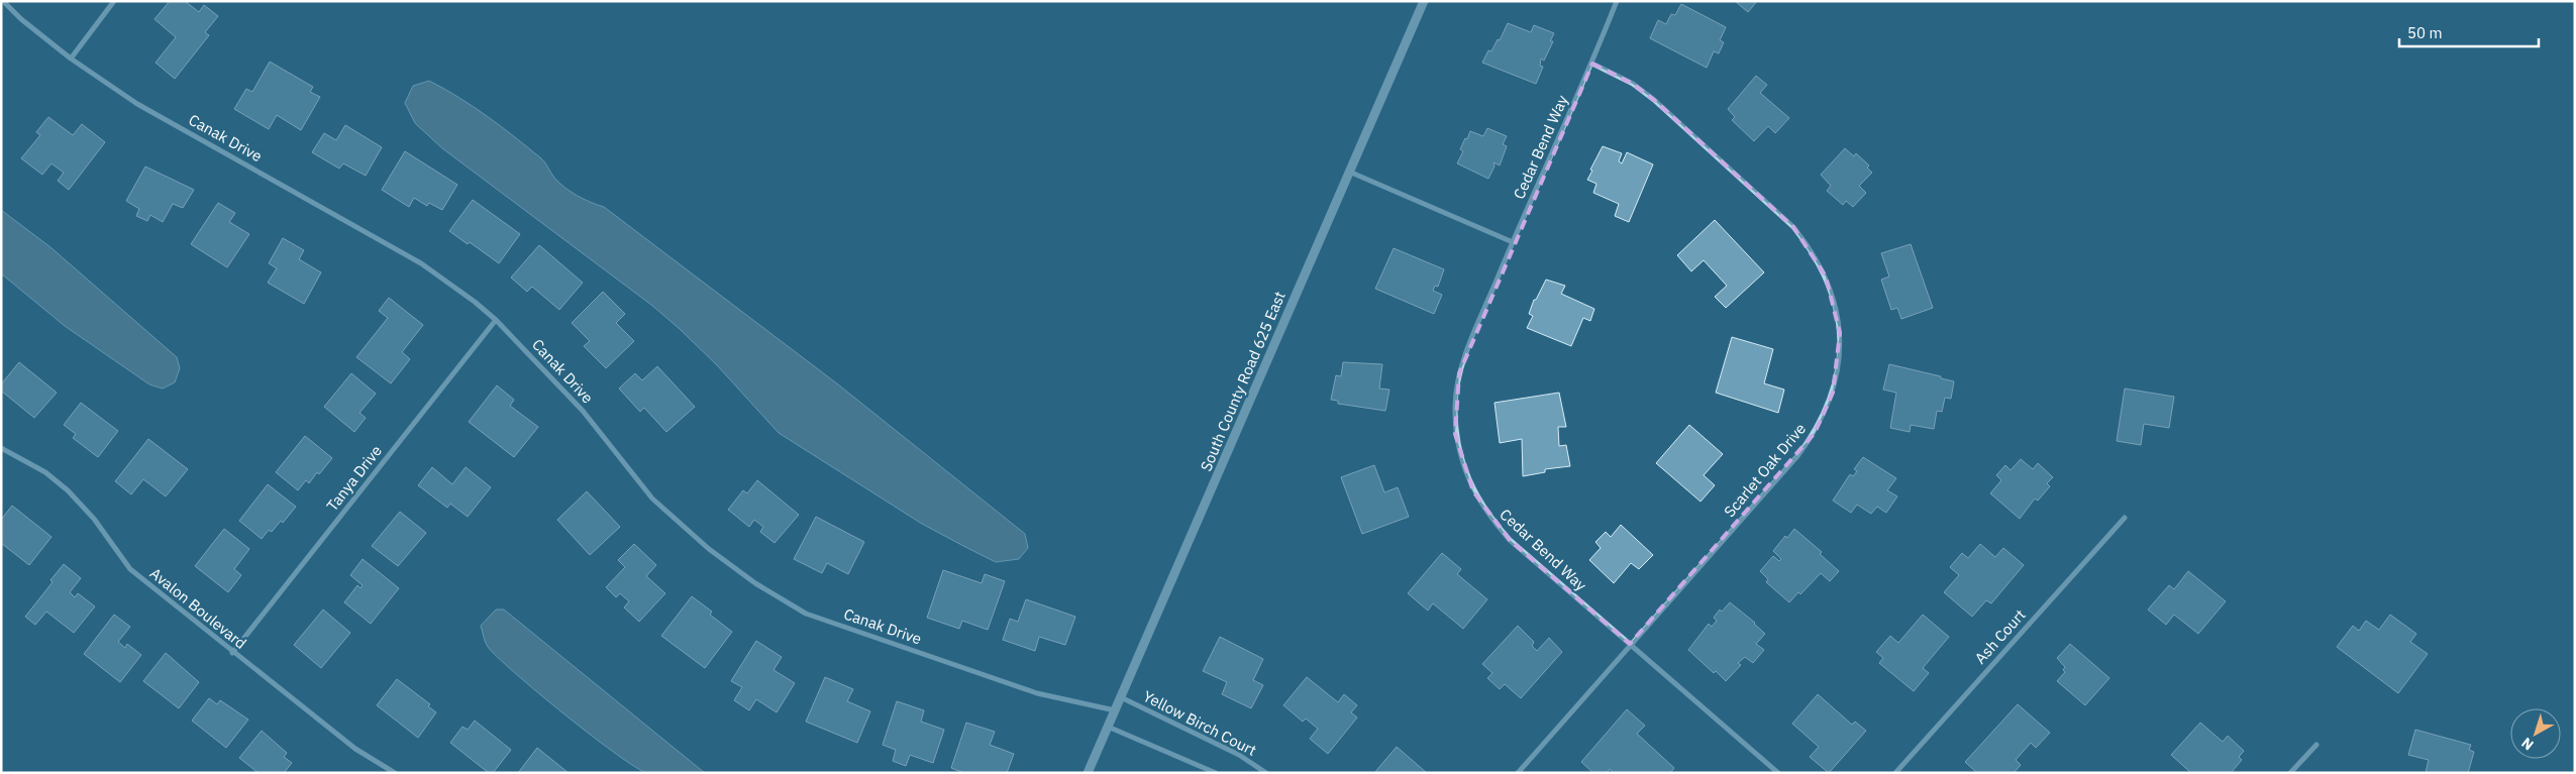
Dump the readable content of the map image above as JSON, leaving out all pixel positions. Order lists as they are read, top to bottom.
{
  "streets": {
    "street": [
      "Canak Drive",
      "Cedar Bend Way",
      "South County Road 625 East",
      "Scarlet Oak Drive",
      "Tanya Drive",
      "Avalon Boulevard",
      "Ash Court",
      "Yellow Birch Court"
    ]
  },
  "crossings": [
    ["Canak Drive", "South County Road 625 East"],
    ["Canak Drive", "Tanya Drive"],
    ["Cedar Bend Way", "Scarlet Oak Drive"],
    ["South County Road 625 East", "Yellow Birch Court"],
    ["Tanya Drive", "Avalon Boulevard"]
  ],
  "scale_bar": "50 m",
  "north": "bottom left"
}
